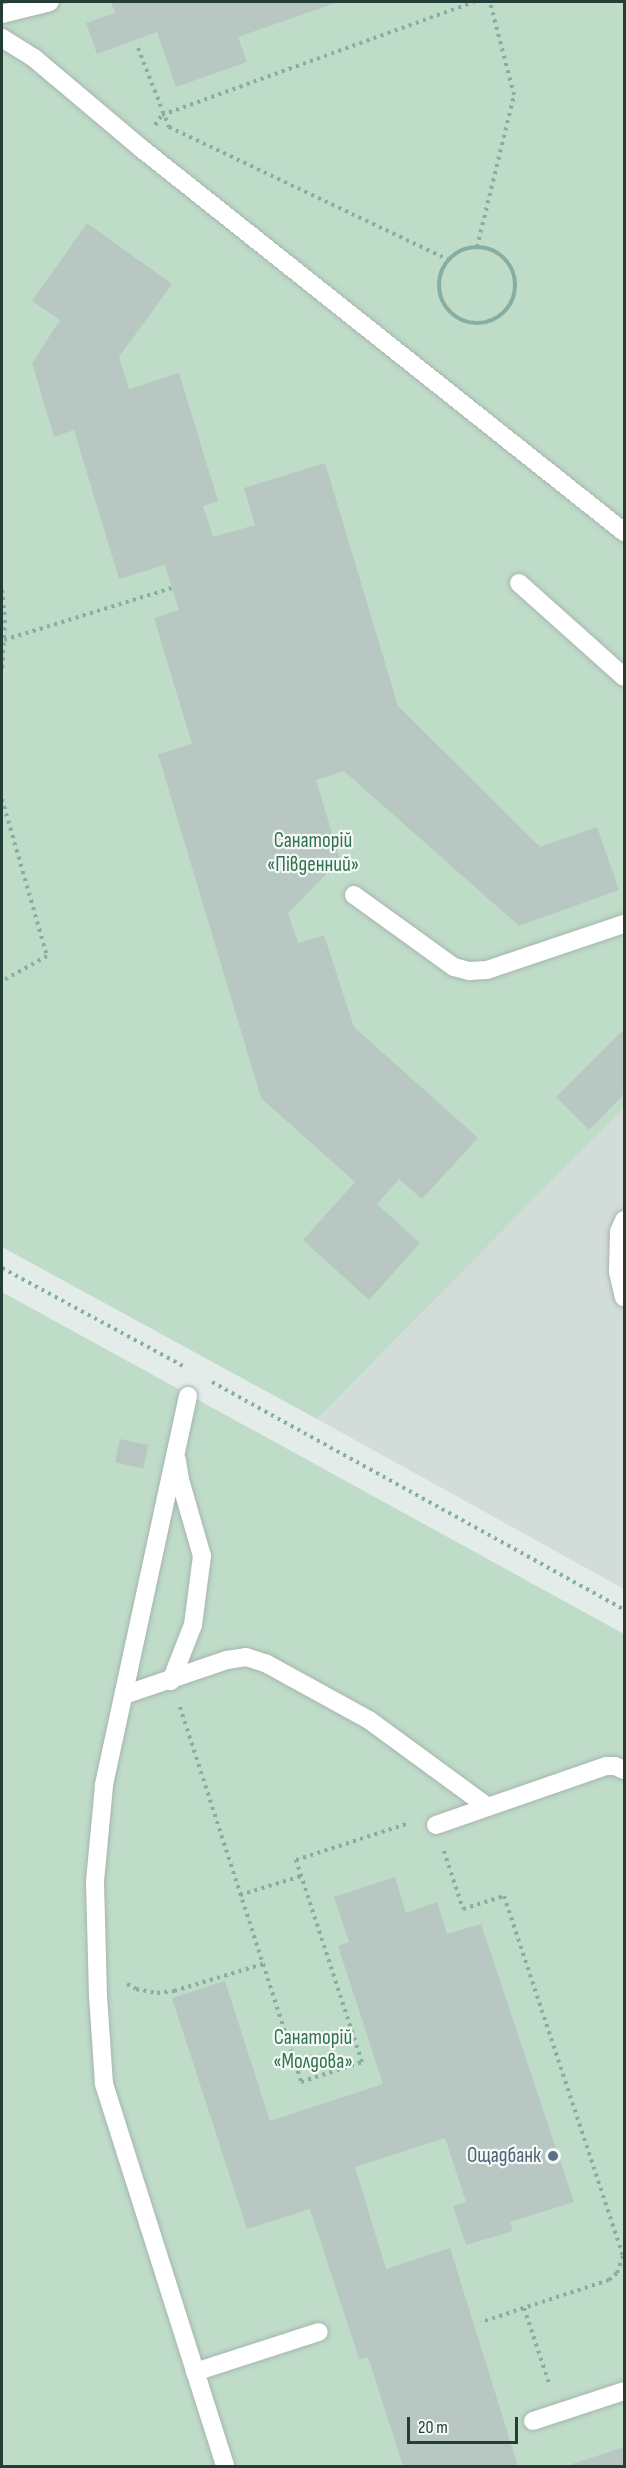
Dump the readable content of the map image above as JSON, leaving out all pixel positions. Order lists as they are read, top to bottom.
{
  "parks": ["Санаторій «Південний»", "Санаторій «Молдова»"],
  "places": ["Ощадбанк"],
  "scale_bar": "20 m"
}
